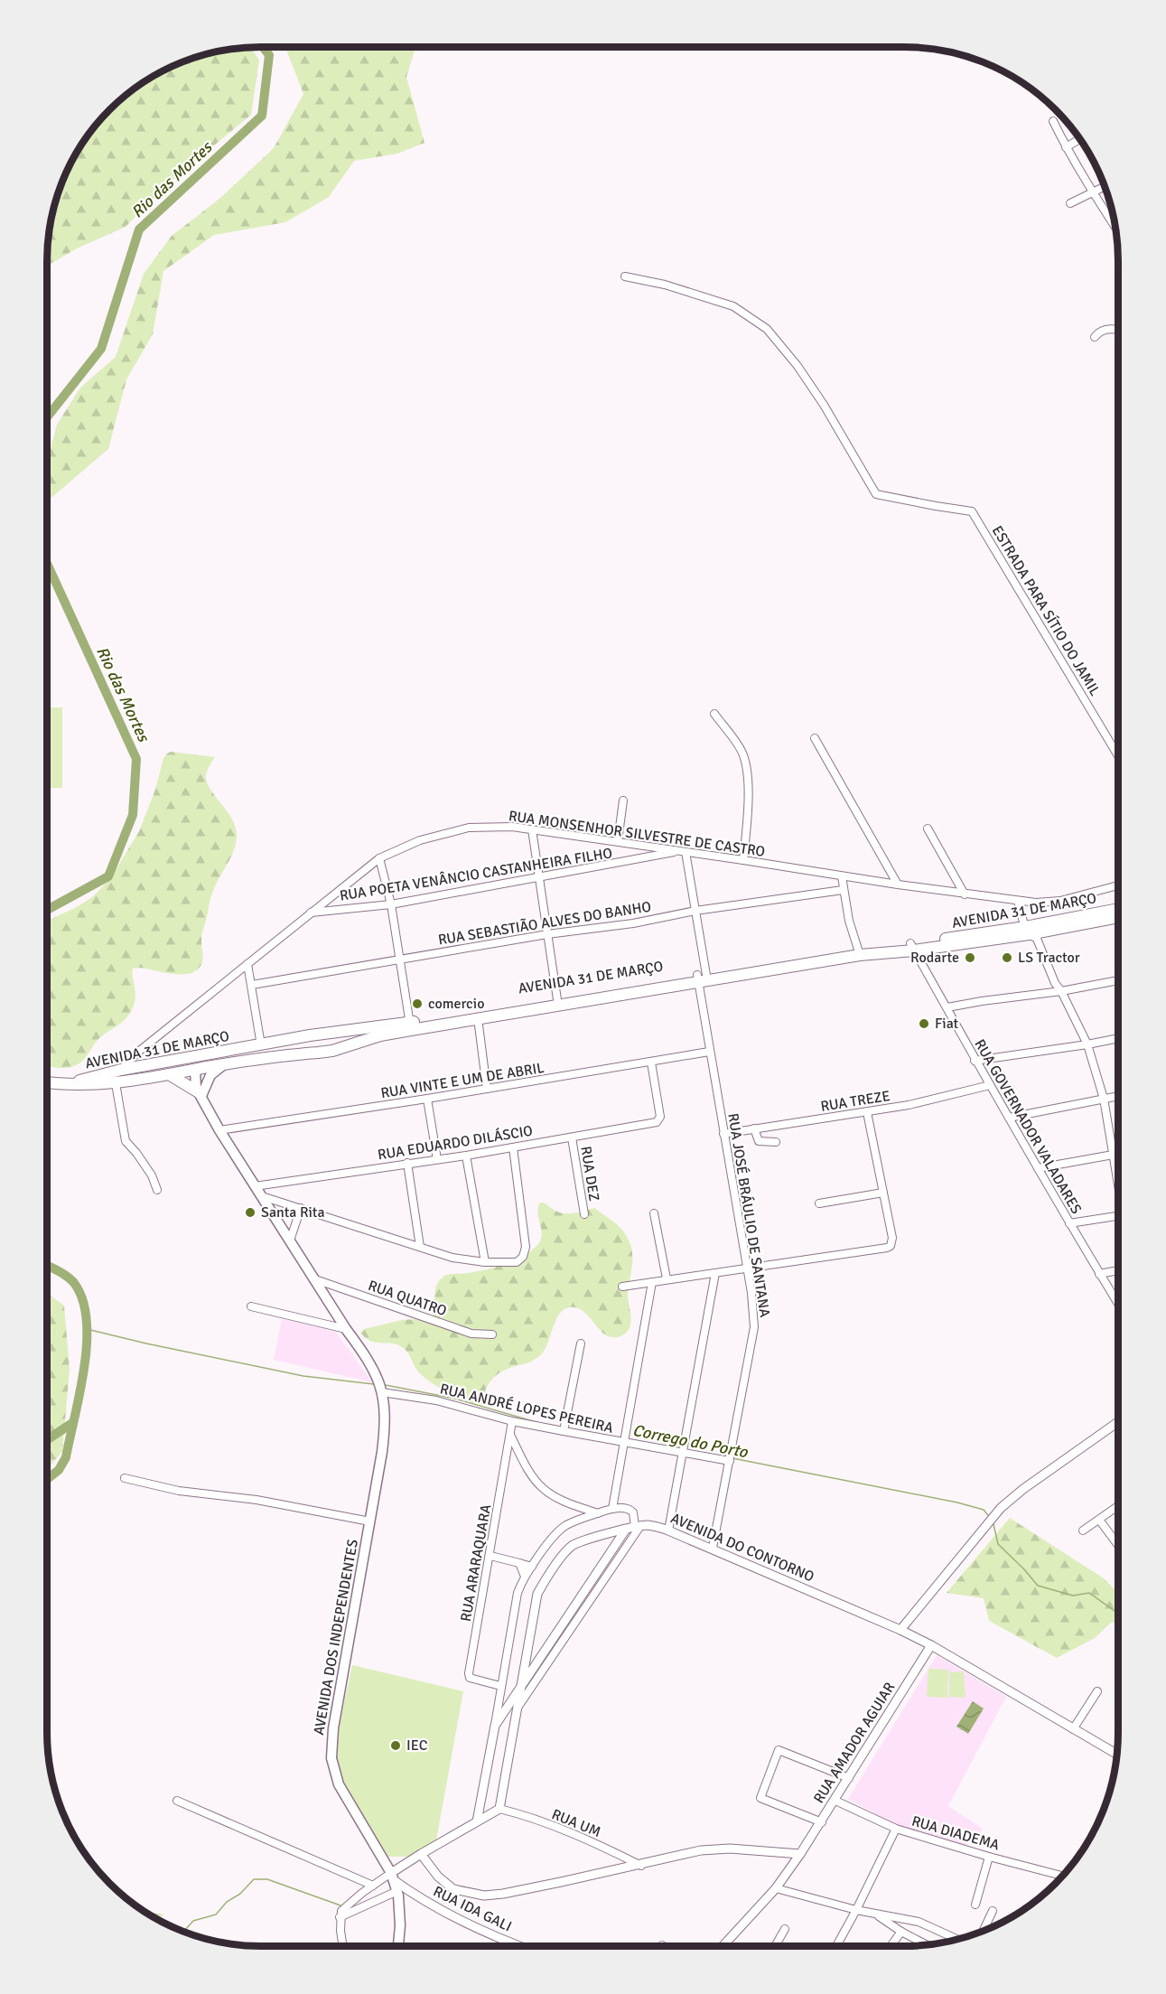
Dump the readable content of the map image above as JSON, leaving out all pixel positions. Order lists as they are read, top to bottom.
{
  "streets": {
    "main road": ["AVENIDA 31 DE MARÇO", "AVENIDA DOS INDEPENDENTES"],
    "street": [
      "ESTRADA PARA SÍTIO DO JAMIL",
      "RUA MONSENHOR SILVESTRE DE CASTRO",
      "RUA POETA VENÂNCIO CASTANHEIRA FILHO",
      "RUA SEBASTIÃO ALVES DO BANHO",
      "RUA VINTE E UM DE ABRIL",
      "RUA TREZE",
      "RUA GOVERNADOR VALADARES",
      "RUA EDUARDO DILÁSCIO",
      "RUA DEZ",
      "RUA JOSÉ BRÁULIO DE SANTANA",
      "RUA QUATRO",
      "RUA ANDRÉ LOPES PEREIRA",
      "AVENIDA DO CONTORNO",
      "RUA ARARAQUARA",
      "RUA AMADOR AGUIAR",
      "RUA UM",
      "RUA DIADEMA",
      "RUA IDA GALI"
    ]
  },
  "crossings": [
    ["RUA MONSENHOR SILVESTRE DE CASTRO", "RUA POETA VENÂNCIO CASTANHEIRA FILHO"],
    ["RUA MONSENHOR SILVESTRE DE CASTRO", "AVENIDA 31 DE MARÇO"],
    ["RUA MONSENHOR SILVESTRE DE CASTRO", "RUA JOSÉ BRÁULIO DE SANTANA"],
    ["RUA POETA VENÂNCIO CASTANHEIRA FILHO", "RUA JOSÉ BRÁULIO DE SANTANA"],
    ["AVENIDA 31 DE MARÇO", "RUA GOVERNADOR VALADARES"],
    ["AVENIDA 31 DE MARÇO", "RUA JOSÉ BRÁULIO DE SANTANA"],
    ["AVENIDA 31 DE MARÇO", "AVENIDA DOS INDEPENDENTES"],
    ["RUA SEBASTIÃO ALVES DO BANHO", "RUA JOSÉ BRÁULIO DE SANTANA"],
    ["RUA VINTE E UM DE ABRIL", "RUA EDUARDO DILÁSCIO"],
    ["RUA VINTE E UM DE ABRIL", "RUA JOSÉ BRÁULIO DE SANTANA"],
    ["RUA VINTE E UM DE ABRIL", "AVENIDA DOS INDEPENDENTES"],
    ["RUA TREZE", "RUA GOVERNADOR VALADARES"],
    ["RUA TREZE", "RUA JOSÉ BRÁULIO DE SANTANA"],
    ["RUA EDUARDO DILÁSCIO", "RUA DEZ"],
    ["RUA EDUARDO DILÁSCIO", "AVENIDA DOS INDEPENDENTES"],
    ["RUA JOSÉ BRÁULIO DE SANTANA", "RUA ANDRÉ LOPES PEREIRA"],
    ["RUA JOSÉ BRÁULIO DE SANTANA", "AVENIDA DO CONTORNO"],
    ["RUA QUATRO", "AVENIDA DOS INDEPENDENTES"],
    ["RUA ANDRÉ LOPES PEREIRA", "RUA ARARAQUARA"],
    ["RUA ANDRÉ LOPES PEREIRA", "AVENIDA DOS INDEPENDENTES"],
    ["AVENIDA DO CONTORNO", "RUA AMADOR AGUIAR"],
    ["AVENIDA DOS INDEPENDENTES", "RUA IDA GALI"],
    ["RUA AMADOR AGUIAR", "RUA DIADEMA"]
  ],
  "water": ["Rio das Mortes", "Corrego do Porto"],
  "places": [
    "Rodarte",
    "LS Tractor",
    "comercio",
    "Fiat",
    "Santa Rita",
    "IEC"
  ]
}
